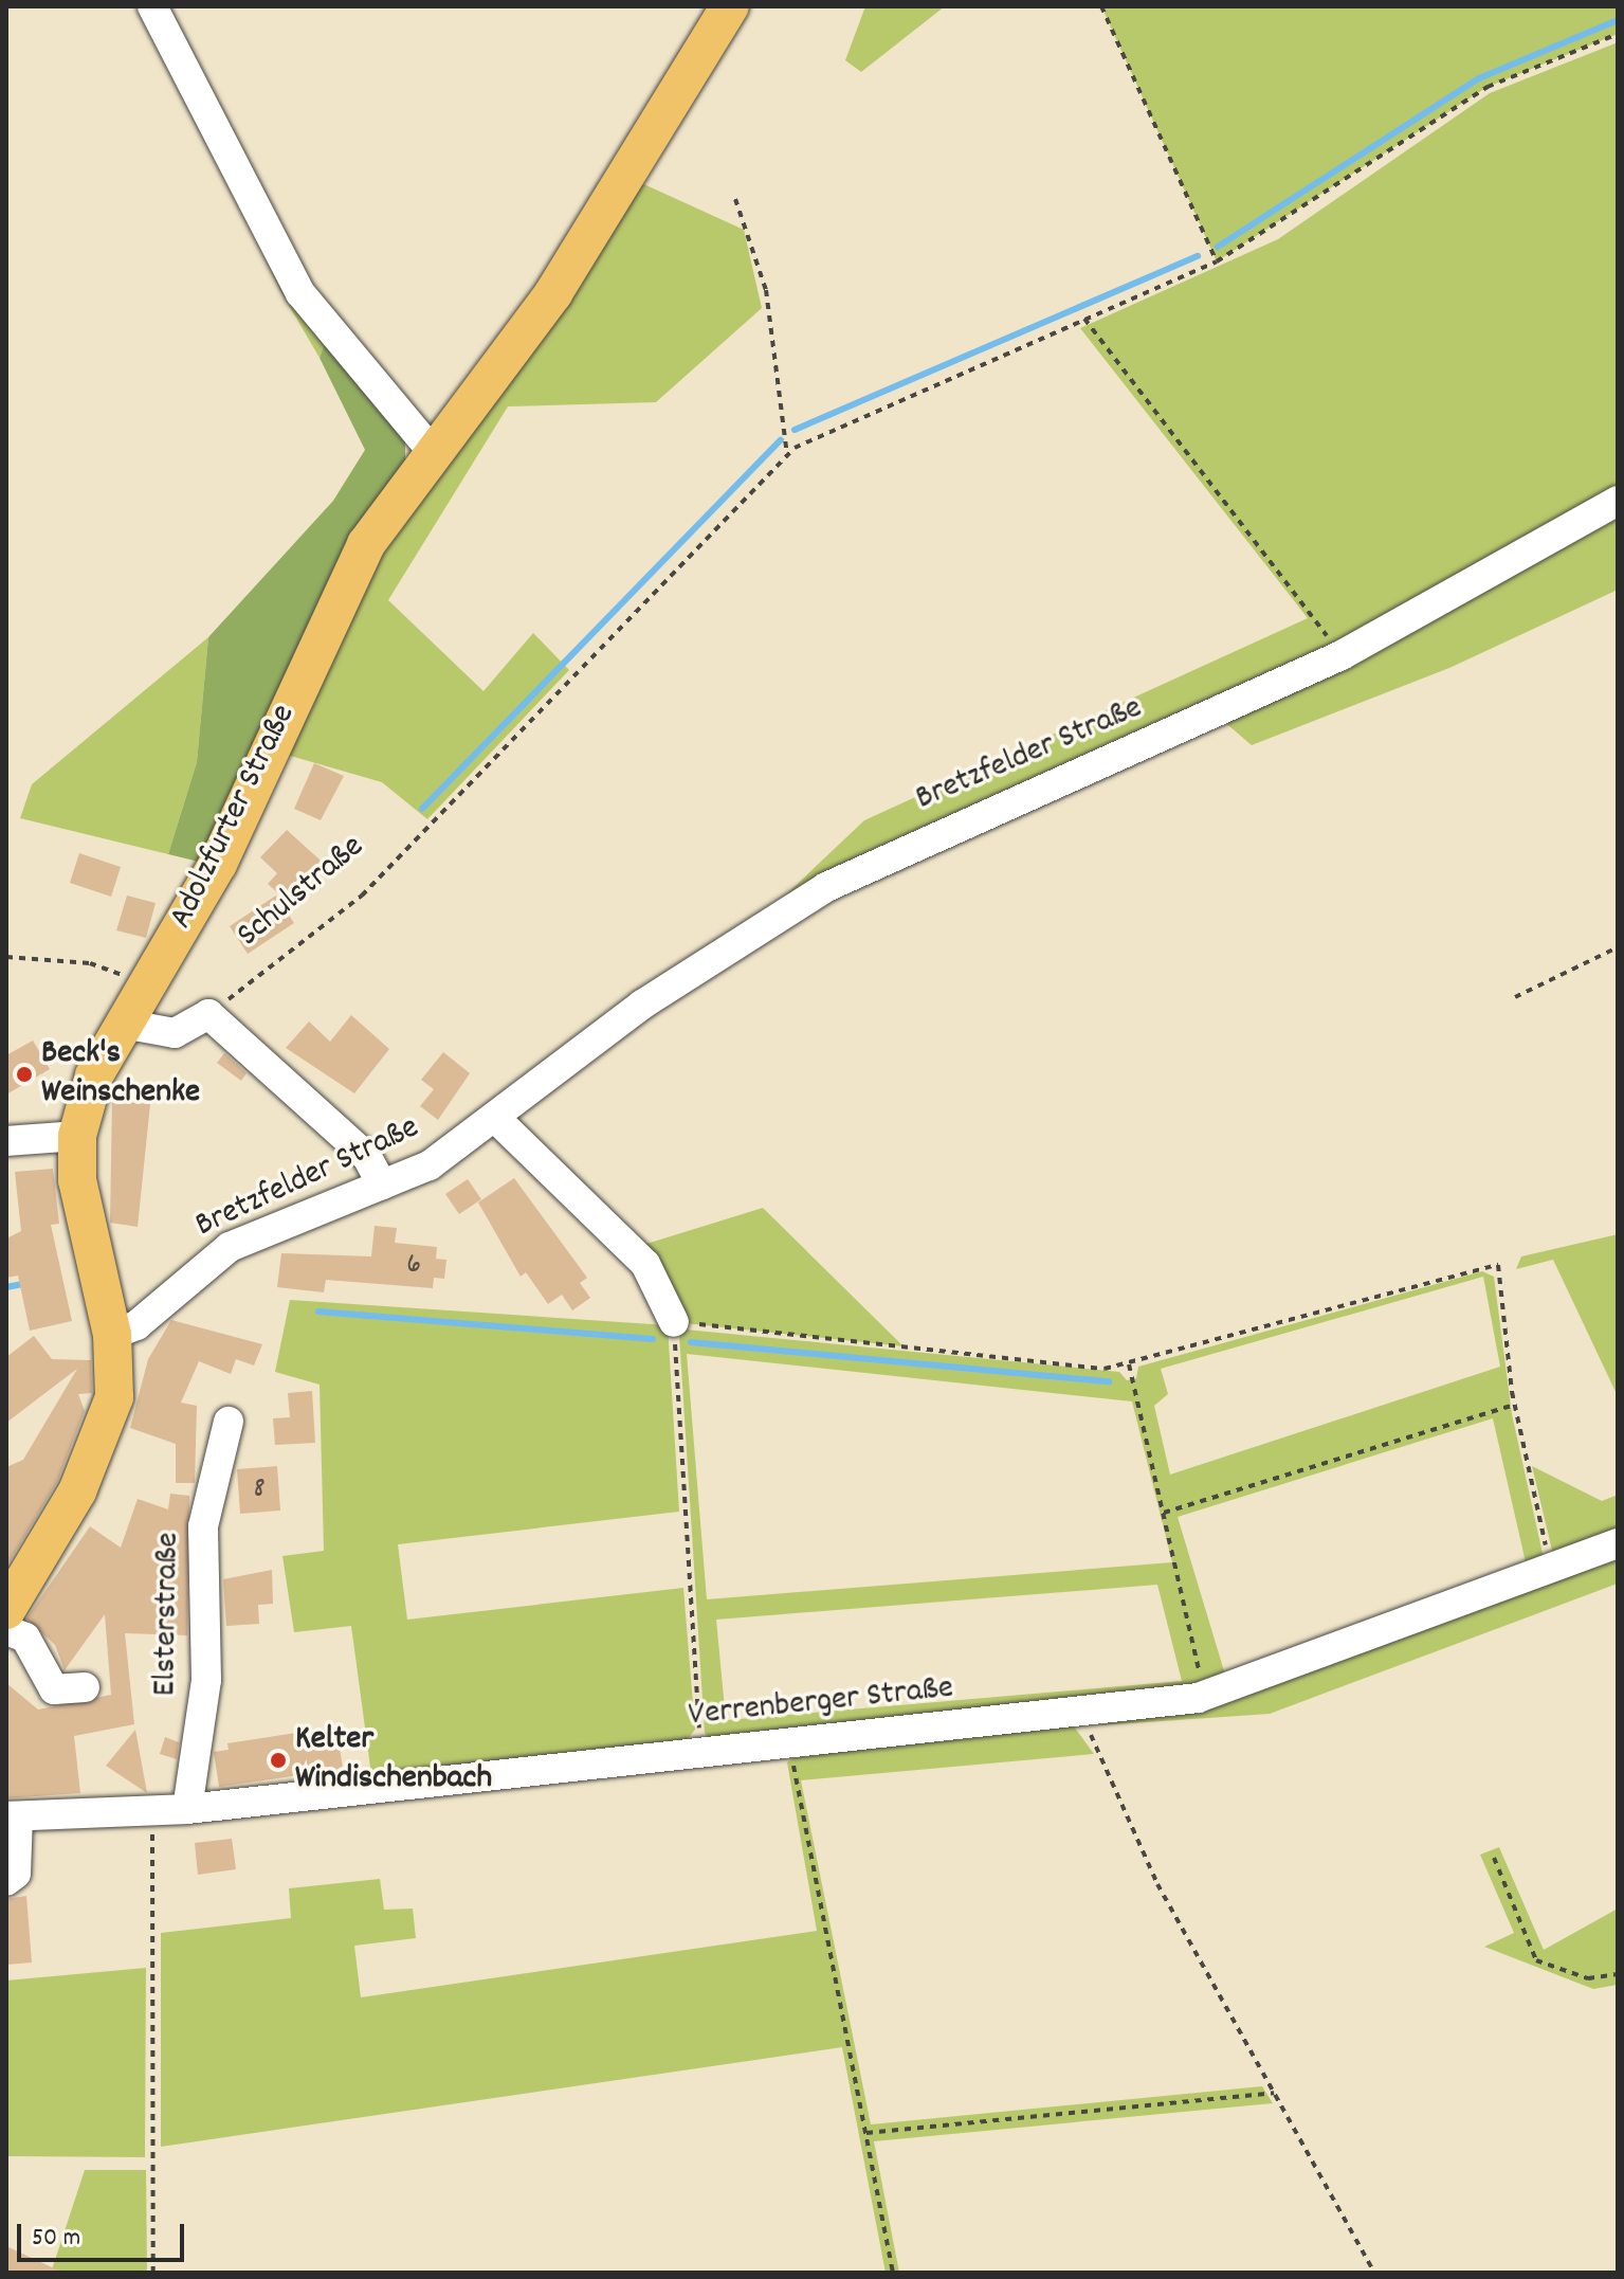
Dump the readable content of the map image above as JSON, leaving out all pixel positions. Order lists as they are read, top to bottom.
{
  "streets": {
    "main road": ["Adolzfurter Straße"],
    "street": ["Bretzfelder Straße", "Elsterstraße", "Verrenberger Straße"],
    "path": ["Schulstraße"]
  },
  "crossings": [
    ["Bretzfelder Straße", "Adolzfurter Straße"],
    ["Elsterstraße", "Verrenberger Straße"]
  ],
  "places": ["Beck's Weinschenke", "Kelter Windischenbach"],
  "house_numbers": ["6", "8"],
  "scale_bar": "50 m"
}
